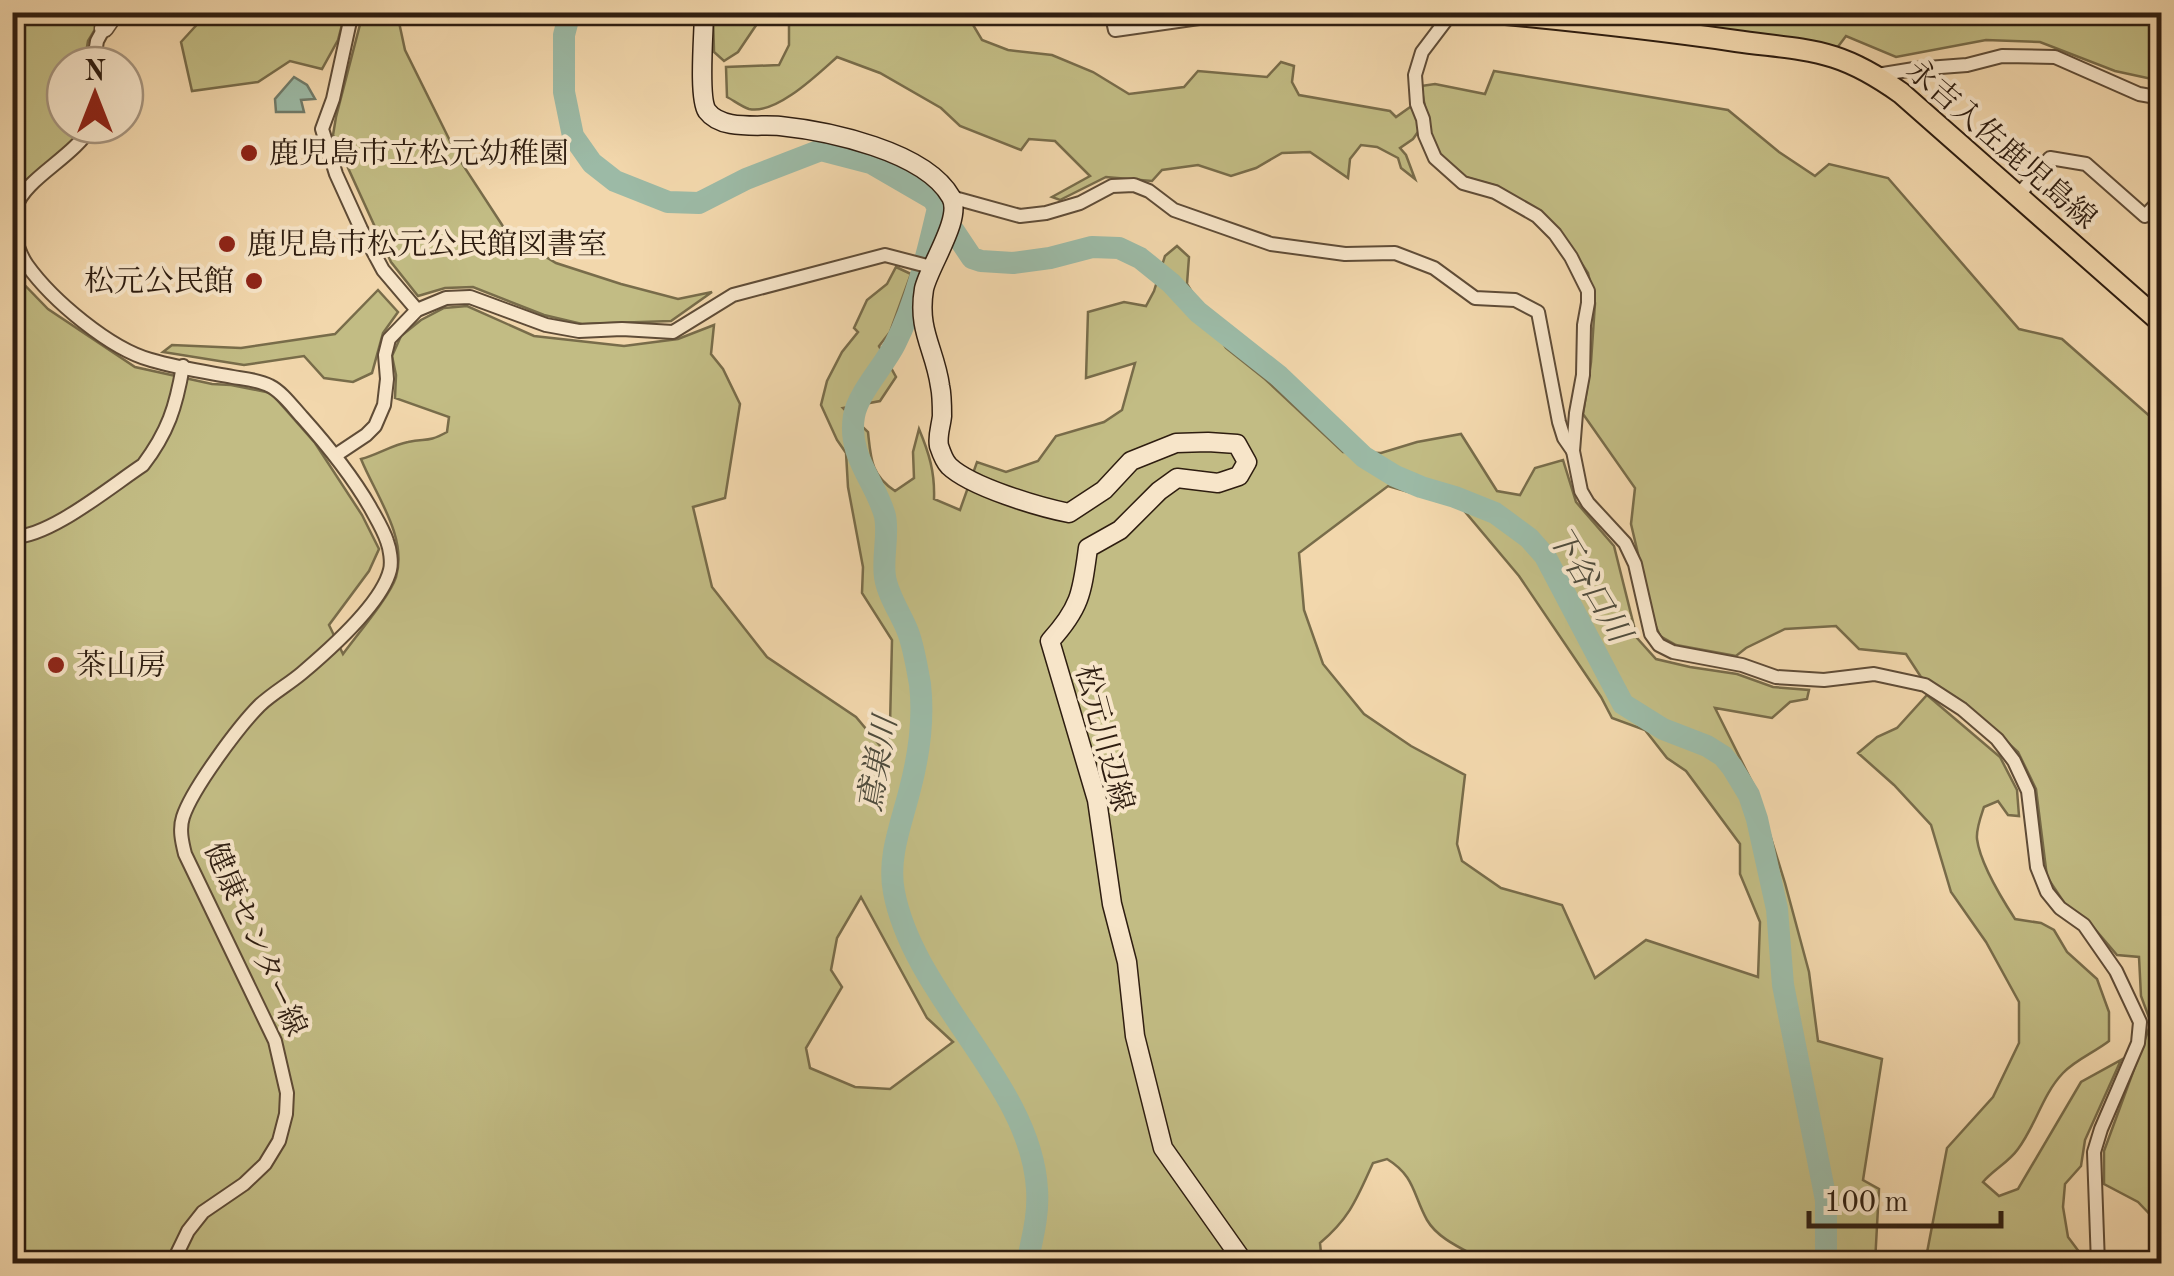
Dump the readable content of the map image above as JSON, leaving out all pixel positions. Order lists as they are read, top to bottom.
{
  "streets": {
    "main road": ["永吉入佐鹿児島線", "松元川辺線"],
    "street": ["健康センター線"]
  },
  "water": ["下谷口川", "鳶巣川"],
  "places": [
    "鹿児島市立松元幼稚園",
    "鹿児島市松元公民館図書室",
    "松元公民館",
    "茶山房"
  ],
  "scale_bar": "100 m",
  "north": "top"
}
